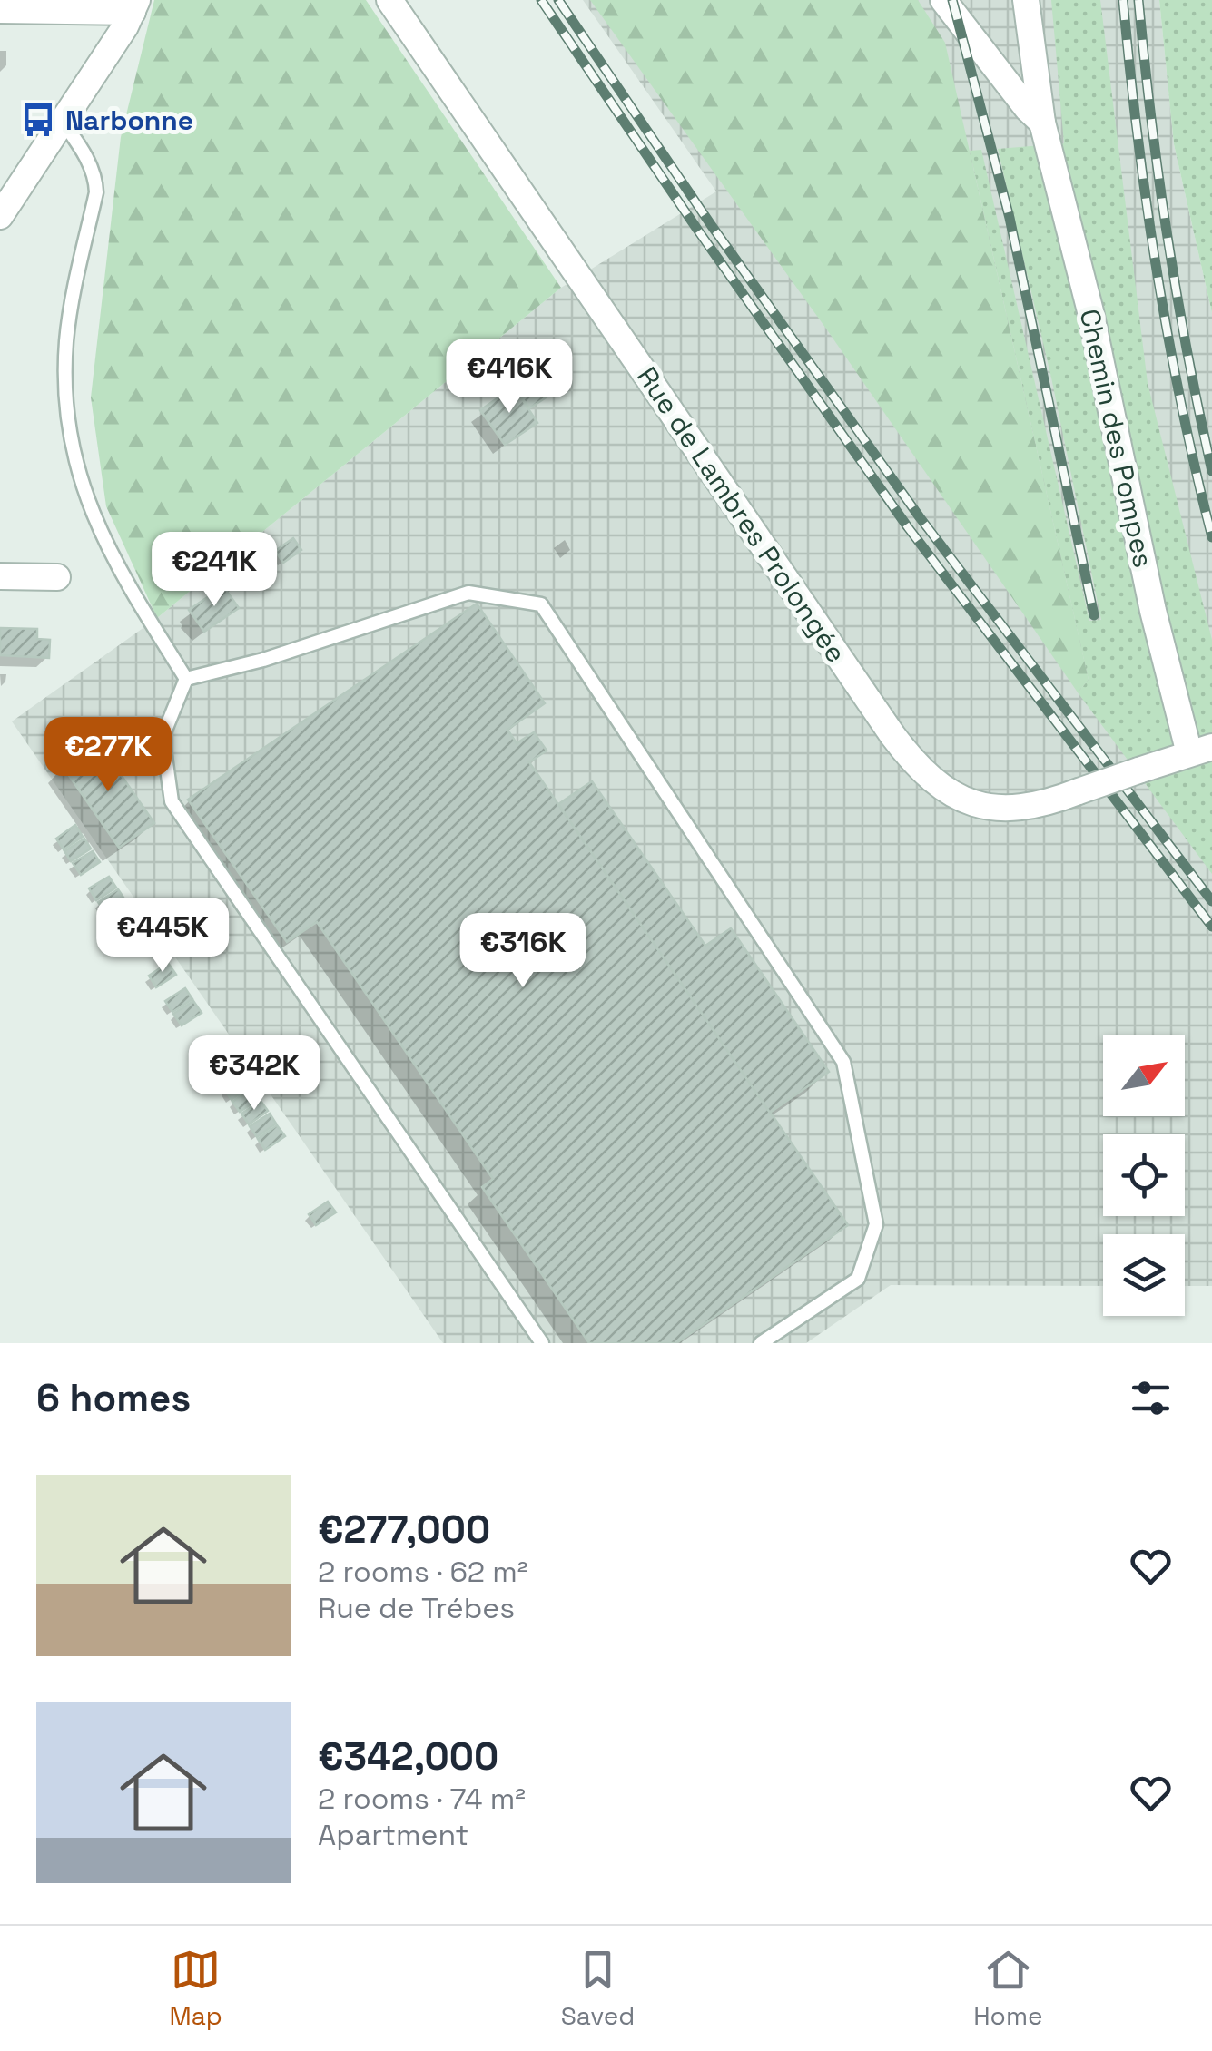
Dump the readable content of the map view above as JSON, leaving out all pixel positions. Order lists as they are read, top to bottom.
{
  "streets": {
    "street": ["Chemin des Pompes", "Rue de Lambres Prolongée"]
  },
  "crossings": [
    ["Chemin des Pompes", "Rue de Lambres Prolongée"]
  ],
  "places": {
    "bus stop": ["Narbonne"]
  },
  "north": "top right",
  "page": {
    "price": [
      "€416K",
      "€241K",
      "€277K",
      "€445K",
      "€316K",
      "€342K"
    ],
    "heading": "6 homes",
    "list": [
      {
        "name": "€277,000",
        "note": "2 rooms · 62 m² · Rue de Trébes"
      },
      {
        "name": "€342,000",
        "note": "2 rooms · 74 m² · Apartment"
      }
    ],
    "tabs": ["Map", "Saved", "Home"]
  }
}
